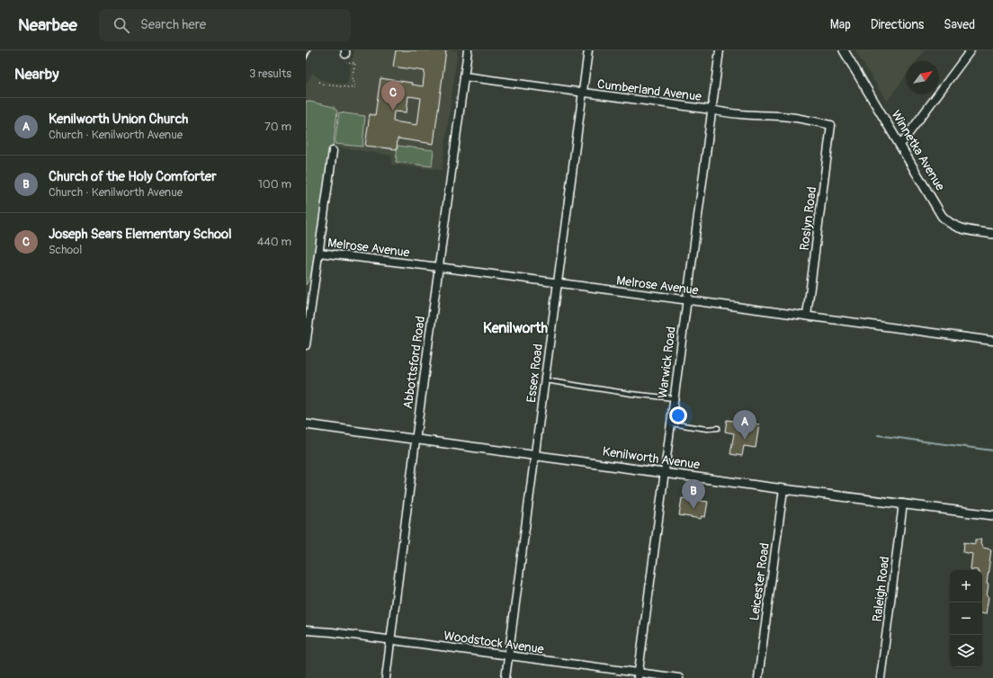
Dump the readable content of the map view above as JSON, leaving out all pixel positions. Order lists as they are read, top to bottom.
{
  "streets": {
    "street": [
      "Cumberland Avenue",
      "Winnetka Avenue",
      "Roslyn Road",
      "Melrose Avenue",
      "Abbottsford Road",
      "Warwick Road",
      "Essex Road",
      "Kenilworth Avenue",
      "Leicester Road",
      "Raleigh Road",
      "Woodstock Avenue"
    ]
  },
  "crossings": [
    ["Cumberland Avenue", "Roslyn Road"],
    ["Cumberland Avenue", "Abbottsford Road"],
    ["Cumberland Avenue", "Warwick Road"],
    ["Cumberland Avenue", "Essex Road"],
    ["Roslyn Road", "Melrose Avenue"],
    ["Melrose Avenue", "Abbottsford Road"],
    ["Melrose Avenue", "Warwick Road"],
    ["Melrose Avenue", "Essex Road"],
    ["Abbottsford Road", "Kenilworth Avenue"],
    ["Abbottsford Road", "Woodstock Avenue"],
    ["Warwick Road", "Kenilworth Avenue"],
    ["Warwick Road", "Woodstock Avenue"],
    ["Essex Road", "Kenilworth Avenue"],
    ["Essex Road", "Woodstock Avenue"],
    ["Kenilworth Avenue", "Leicester Road"],
    ["Kenilworth Avenue", "Raleigh Road"]
  ],
  "districts": ["Kenilworth"],
  "north": "top right",
  "page": {
    "header": "Nearbee",
    "search": "Search here",
    "nav": ["Map", "Directions", "Saved"],
    "heading": ["Nearby", "3 results"],
    "pins": ["C", "A", "B"],
    "list": [
      {
        "mark": "A",
        "name": "Kenilworth Union Church",
        "note": "Church · Kenilworth Avenue",
        "value": "70 m"
      },
      {
        "mark": "B",
        "name": "Church of the Holy Comforter",
        "note": "Church · Kenilworth Avenue",
        "value": "100 m"
      },
      {
        "mark": "C",
        "name": "Joseph Sears Elementary School",
        "note": "School",
        "value": "440 m"
      }
    ],
    "map_buttons": ["+", "−"]
  }
}
